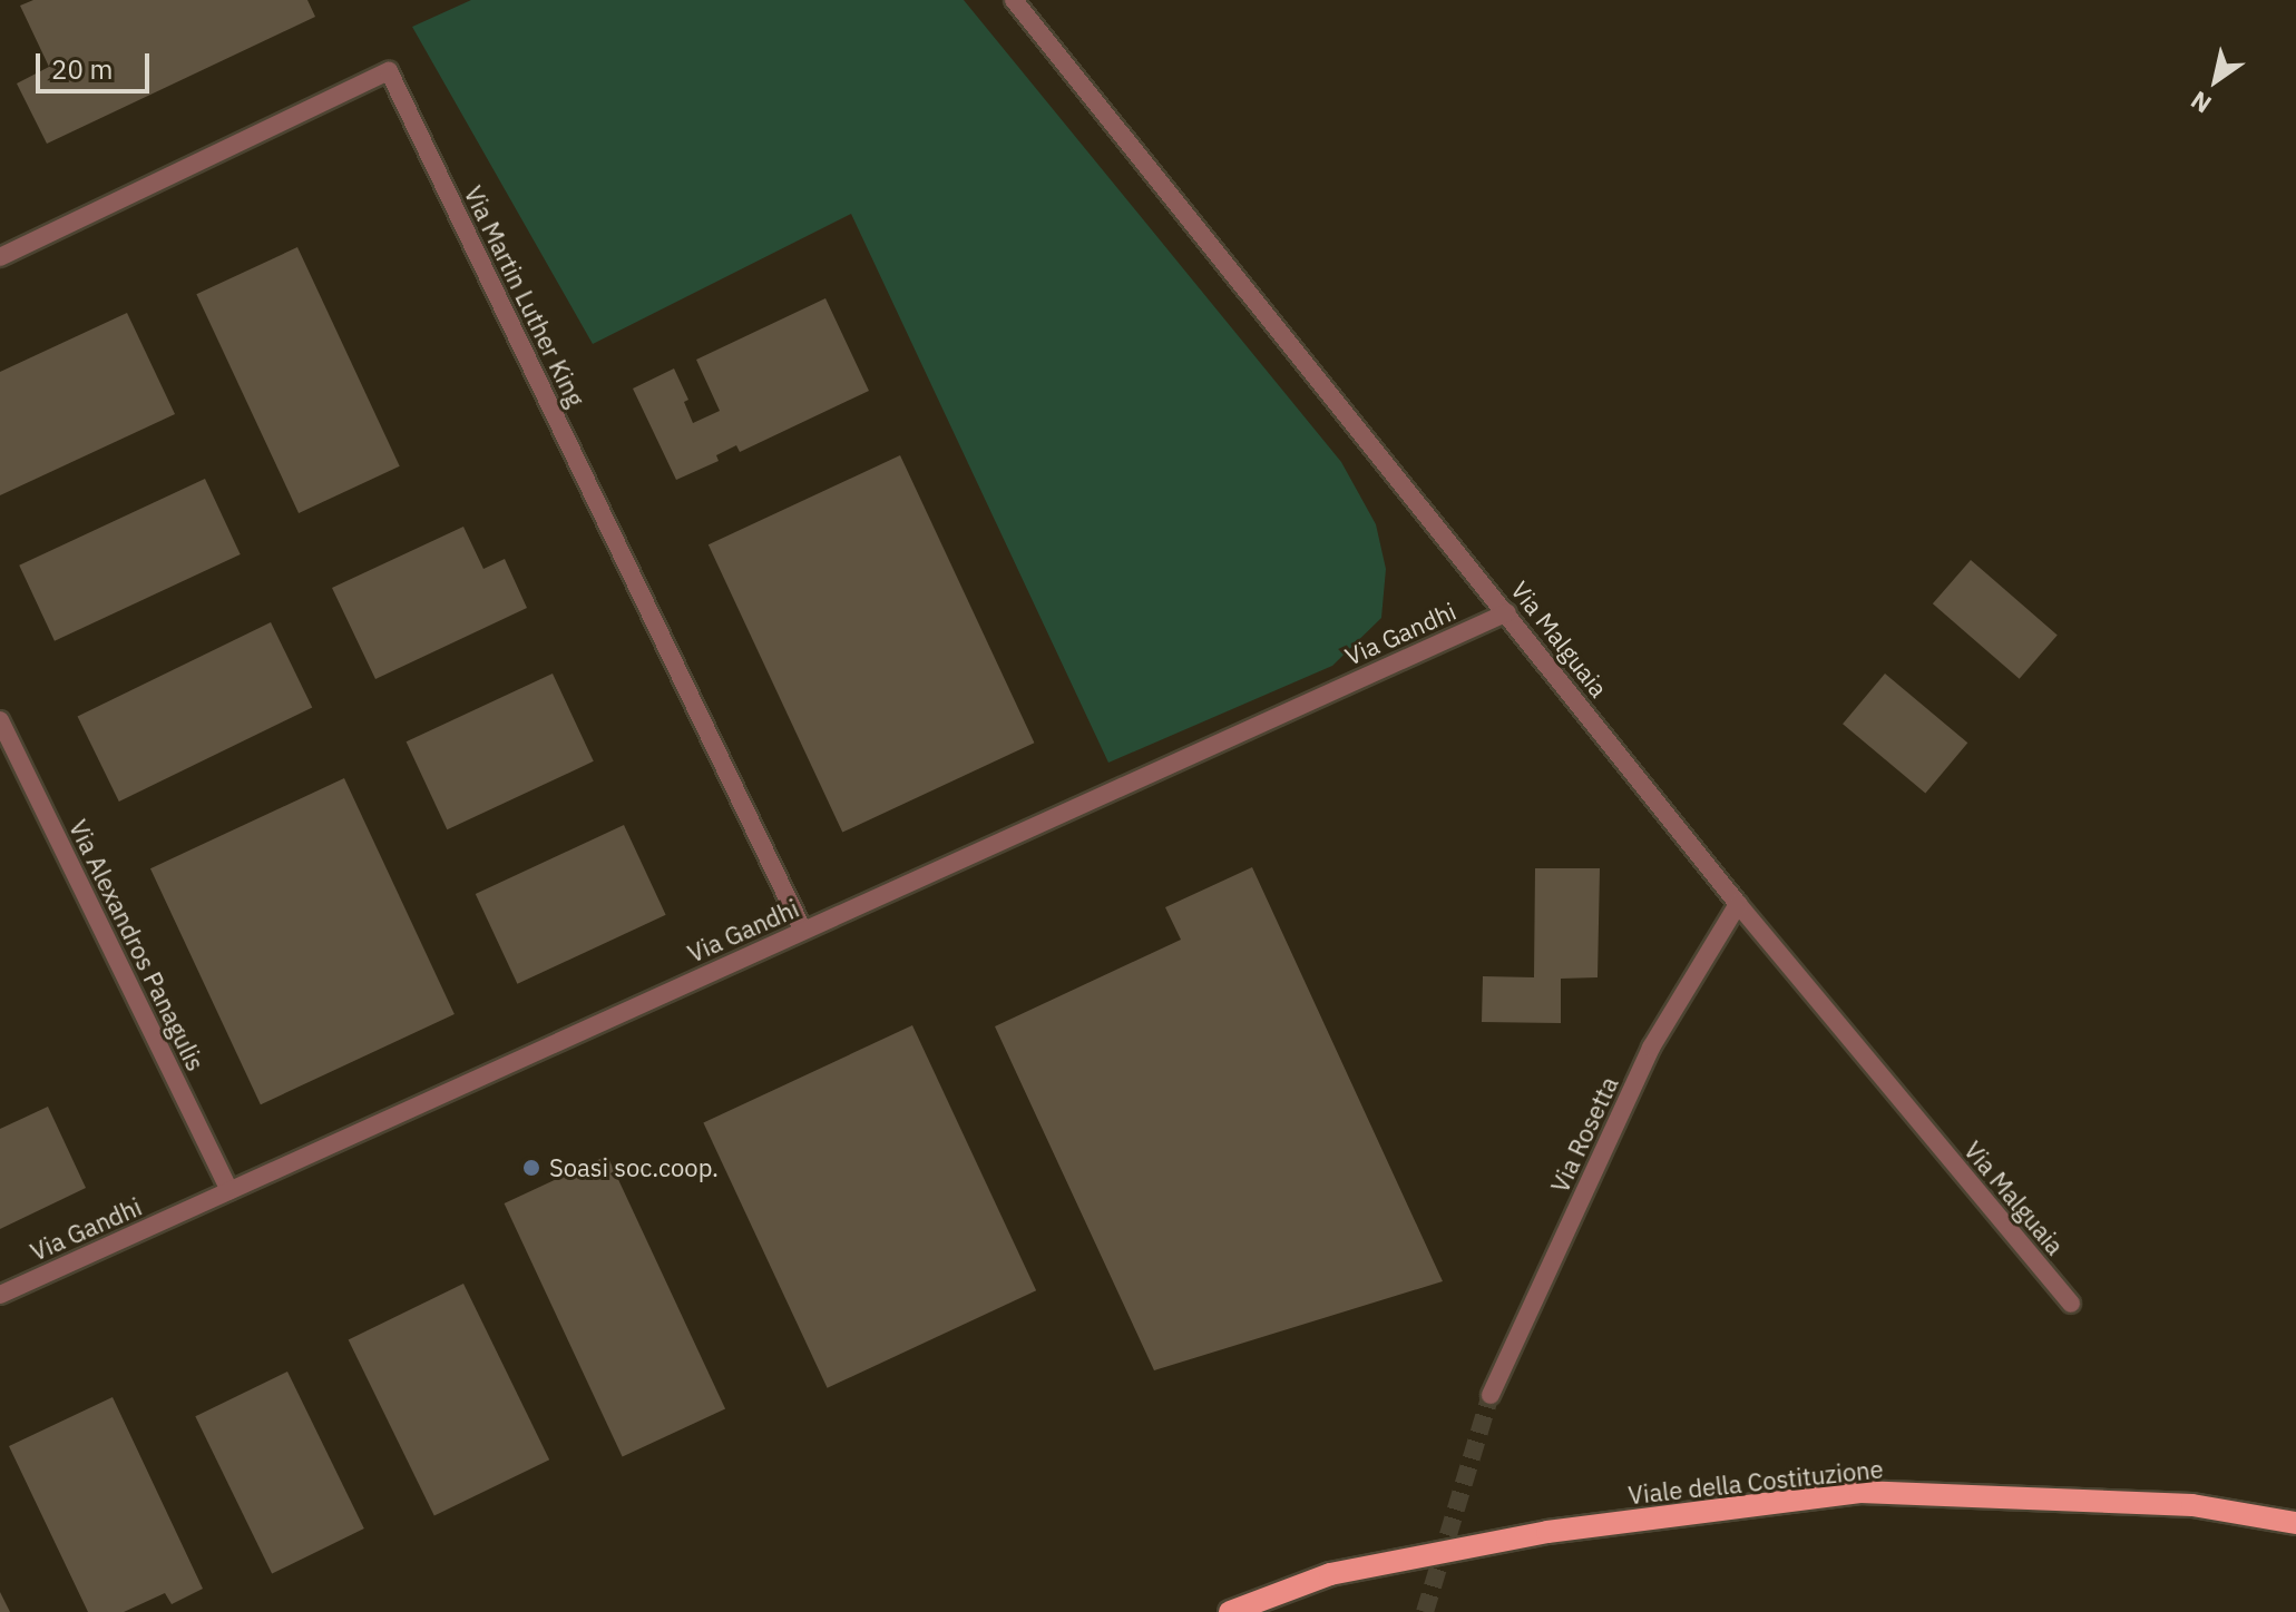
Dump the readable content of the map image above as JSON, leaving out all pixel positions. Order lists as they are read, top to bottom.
{
  "streets": {
    "main road": ["Viale della Costituzione"],
    "street": [
      "Via Martin Luther King",
      "Via Gandhi",
      "Via Malguaia",
      "Via Alexandros Panagulis",
      "Via Rosetta"
    ]
  },
  "crossings": [
    ["Via Martin Luther King", "Via Gandhi"],
    ["Via Gandhi", "Via Malguaia"],
    ["Via Gandhi", "Via Alexandros Panagulis"],
    ["Via Malguaia", "Via Rosetta"]
  ],
  "places": ["Soasi soc.coop."],
  "scale_bar": "20 m",
  "north": "bottom left"
}
